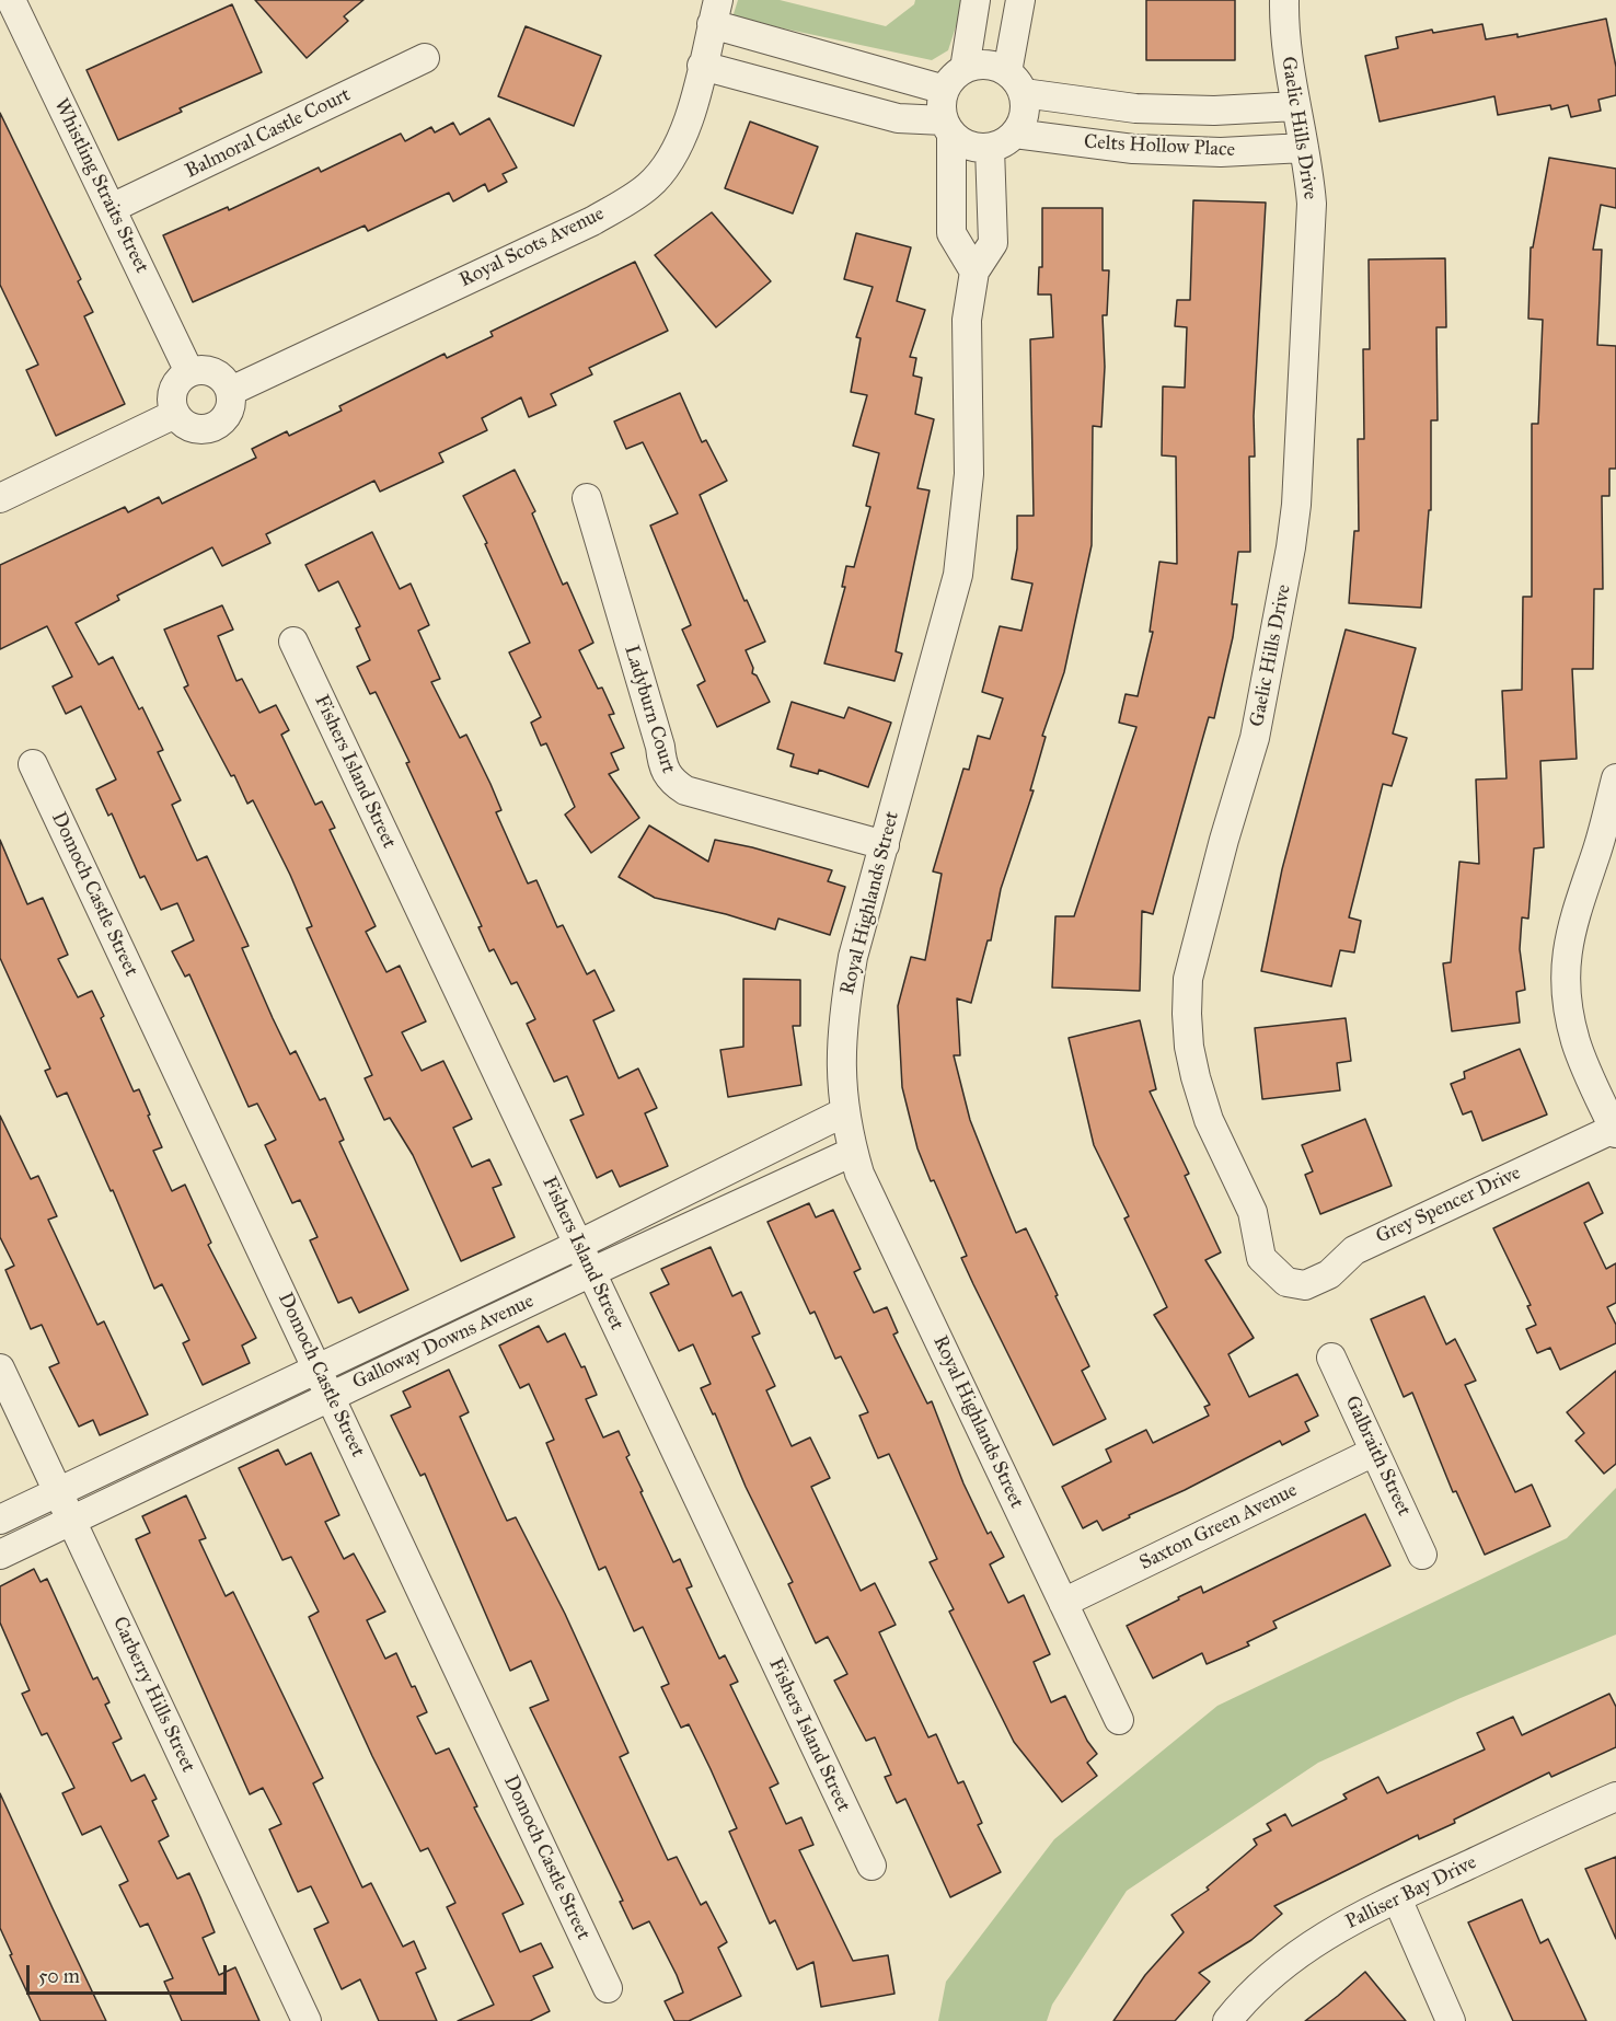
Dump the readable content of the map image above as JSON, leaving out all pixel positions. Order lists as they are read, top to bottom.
{
  "streets": {
    "street": [
      "Gaelic Hills Drive",
      "Balmoral Castle Court",
      "Celts Hollow Place",
      "Whistling Straits Street",
      "Royal Scots Avenue",
      "Ladyburn Court",
      "Fishers Island Street",
      "Domoch Castle Street",
      "Royal Highlands Street",
      "Grey Spencer Drive",
      "Galloway Downs Avenue",
      "Galbraith Street",
      "Saxton Green Avenue",
      "Carberry Hills Street",
      "Palliser Bay Drive"
    ]
  },
  "crossings": [
    ["Gaelic Hills Drive", "Celts Hollow Place"],
    ["Gaelic Hills Drive", "Grey Spencer Drive"],
    ["Balmoral Castle Court", "Whistling Straits Street"],
    ["Celts Hollow Place", "Royal Highlands Street"],
    ["Whistling Straits Street", "Royal Scots Avenue"],
    ["Ladyburn Court", "Royal Highlands Street"],
    ["Fishers Island Street", "Galloway Downs Avenue"],
    ["Domoch Castle Street", "Galloway Downs Avenue"],
    ["Royal Highlands Street", "Galloway Downs Avenue"],
    ["Royal Highlands Street", "Saxton Green Avenue"],
    ["Galloway Downs Avenue", "Carberry Hills Street"],
    ["Galbraith Street", "Saxton Green Avenue"]
  ],
  "scale_bar": "50 m"
}
